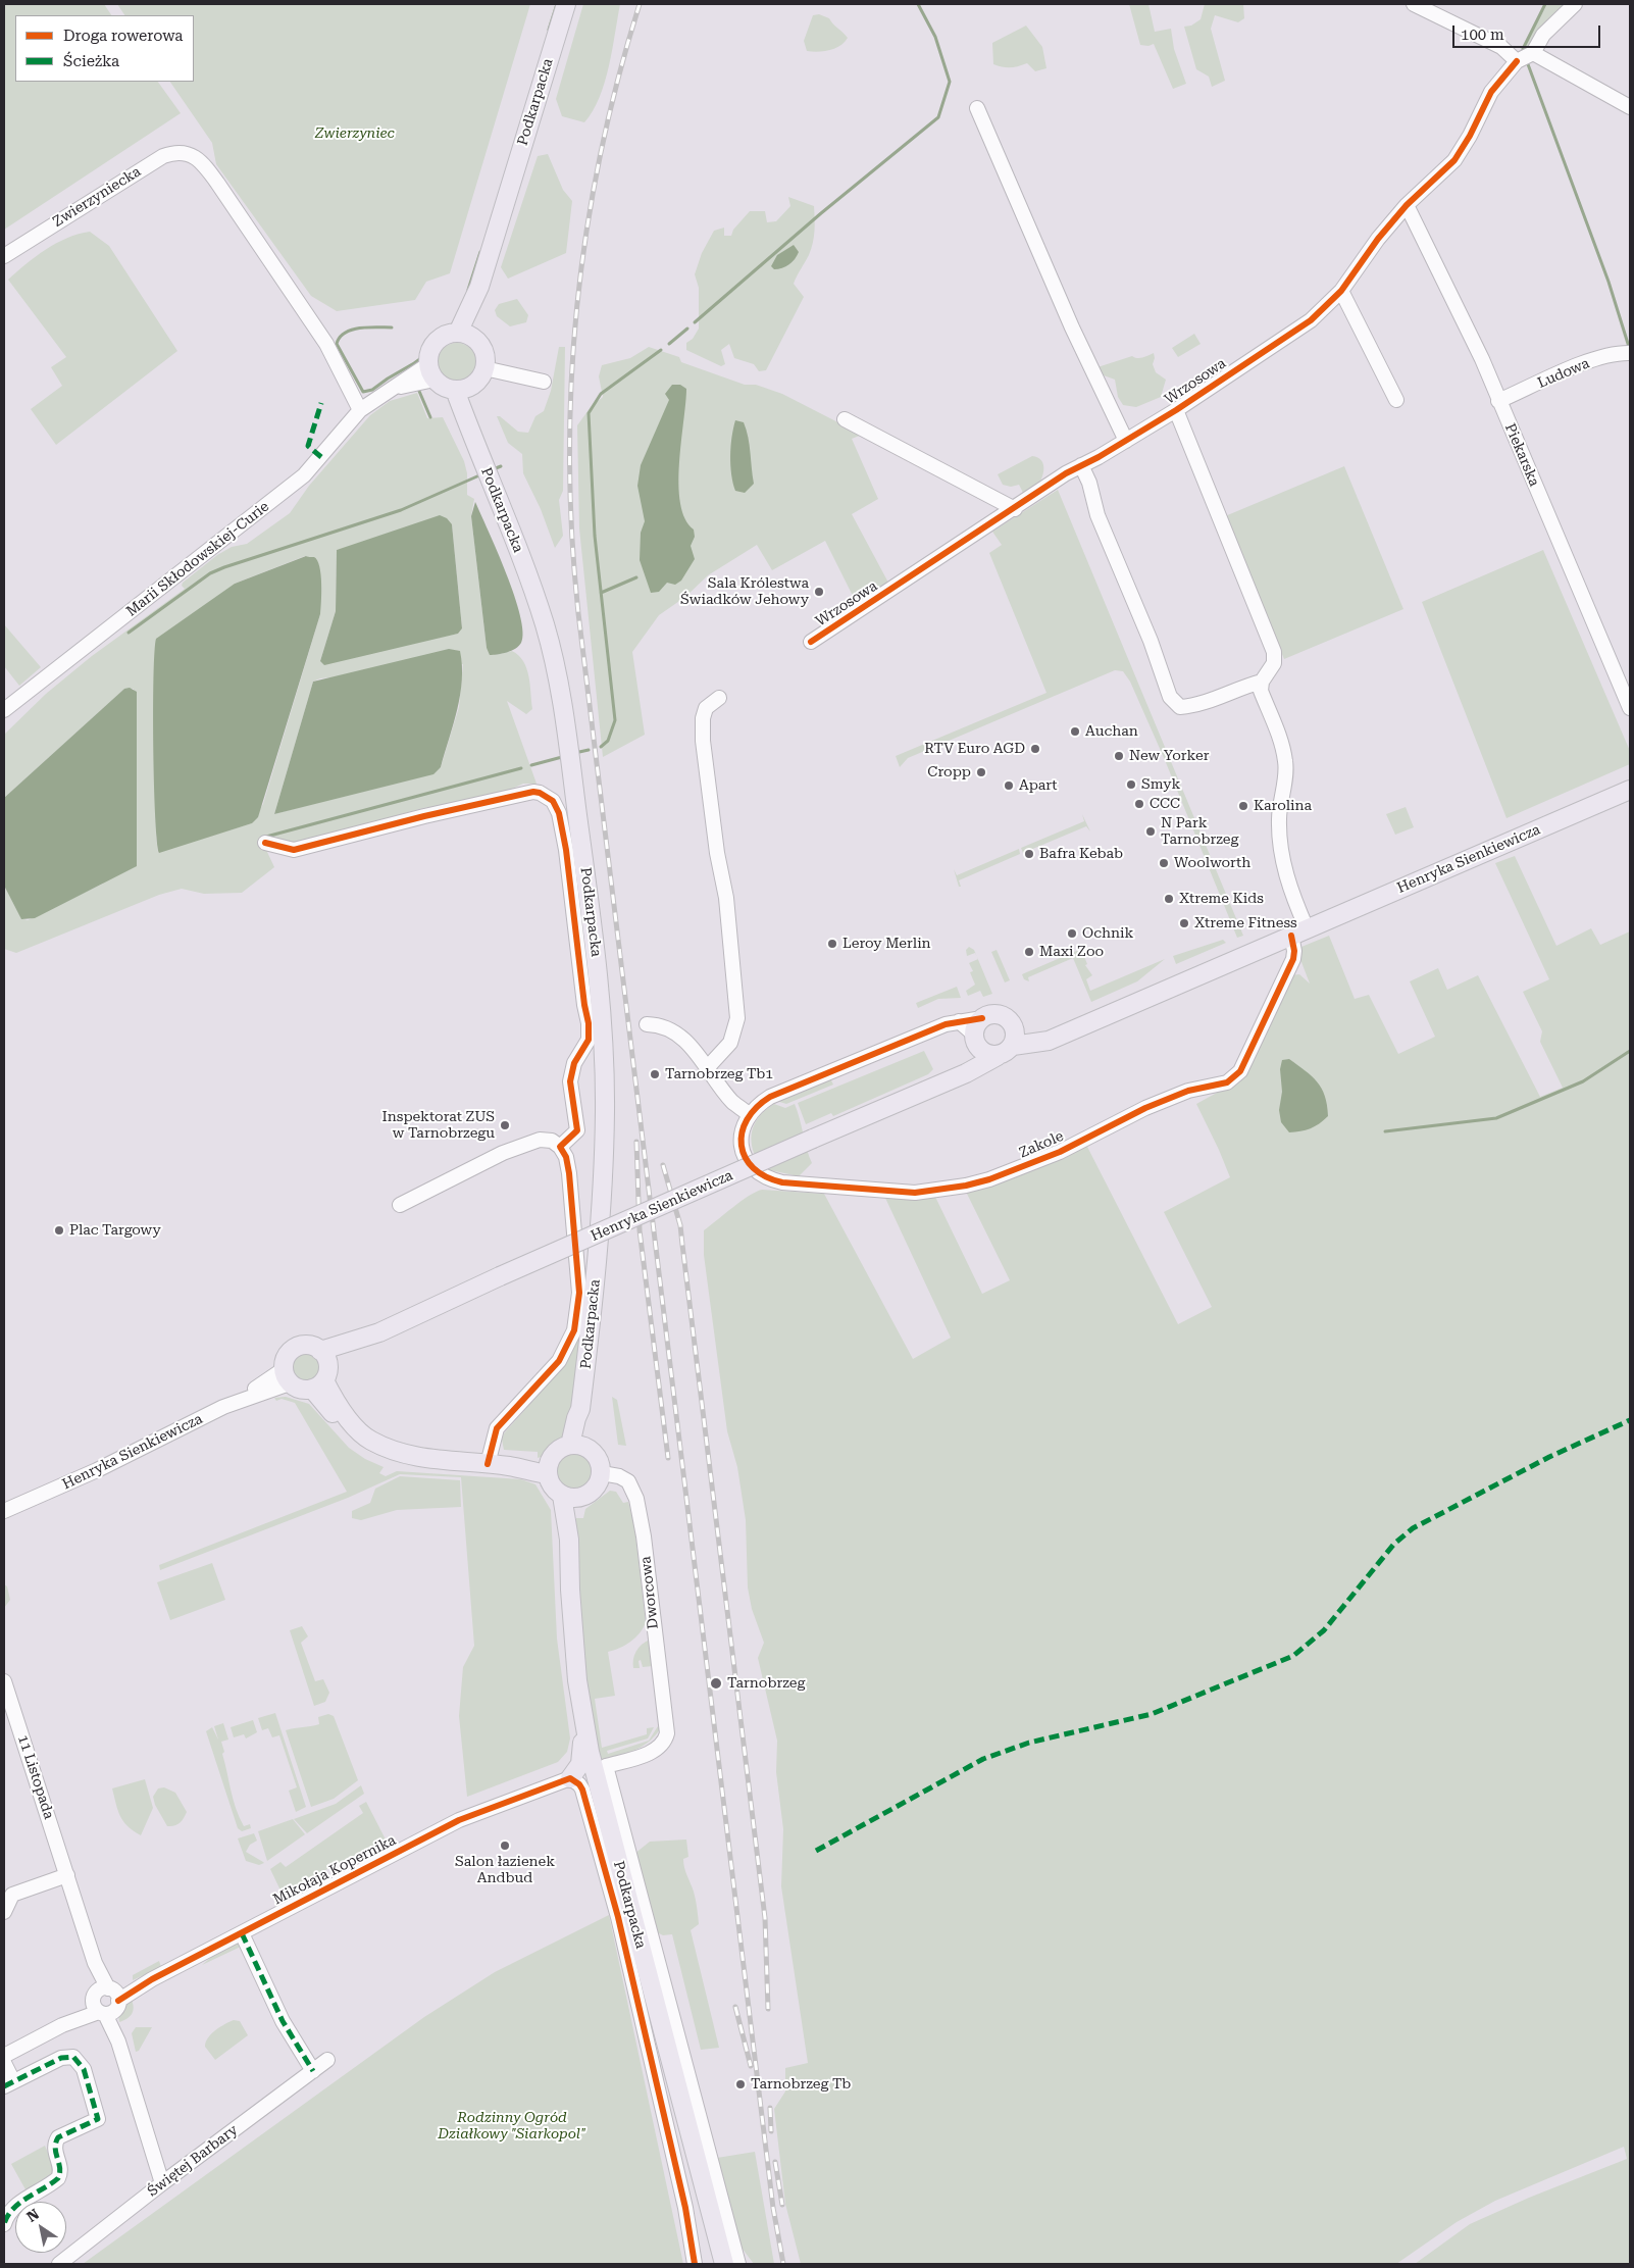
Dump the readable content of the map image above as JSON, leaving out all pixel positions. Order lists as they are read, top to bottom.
{
  "streets": {
    "main road": ["Podkarpacka", "Henryka Sienkiewicza"],
    "street": [
      "Zwierzyniecka",
      "Ludowa",
      "Wrzosowa",
      "Piekarska",
      "Marii Skłodowskiej-Curie",
      "Zakole",
      "Dworcowa",
      "11 Listopada",
      "Mikołaja Kopernika",
      "Świętej Barbary"
    ]
  },
  "crossings": [
    ["Podkarpacka", "Marii Skłodowskiej-Curie"],
    ["Podkarpacka", "Dworcowa"],
    ["Zwierzyniecka", "Marii Skłodowskiej-Curie"],
    ["Ludowa", "Piekarska"],
    ["Wrzosowa", "Piekarska"],
    ["Henryka Sienkiewicza", "Zakole"],
    ["11 Listopada", "Mikołaja Kopernika"],
    ["11 Listopada", "Świętej Barbary"]
  ],
  "parks": ["Zwierzyniec", "Rodzinny Ogród Działkowy \"Siarkopol\""],
  "places": [
    "Sala Królestwa Świadków Jehowy",
    "Auchan",
    "RTV Euro AGD",
    "New Yorker",
    "Cropp",
    "Smyk",
    "Apart",
    "CCC",
    "Karolina",
    "N Park Tarnobrzeg",
    "Bafra Kebab",
    "Woolworth",
    "Xtreme Kids",
    "Xtreme Fitness",
    "Ochnik",
    "Leroy Merlin",
    "Maxi Zoo",
    "Tarnobrzeg Tb1",
    "Inspektorat ZUS w Tarnobrzegu",
    "Plac Targowy",
    "Tarnobrzeg",
    "Salon łazienek Andbud",
    "Tarnobrzeg Tb"
  ],
  "legend": ["Droga rowerowa", "Ścieżka"],
  "scale_bar": "100 m",
  "north": "top left"
}
